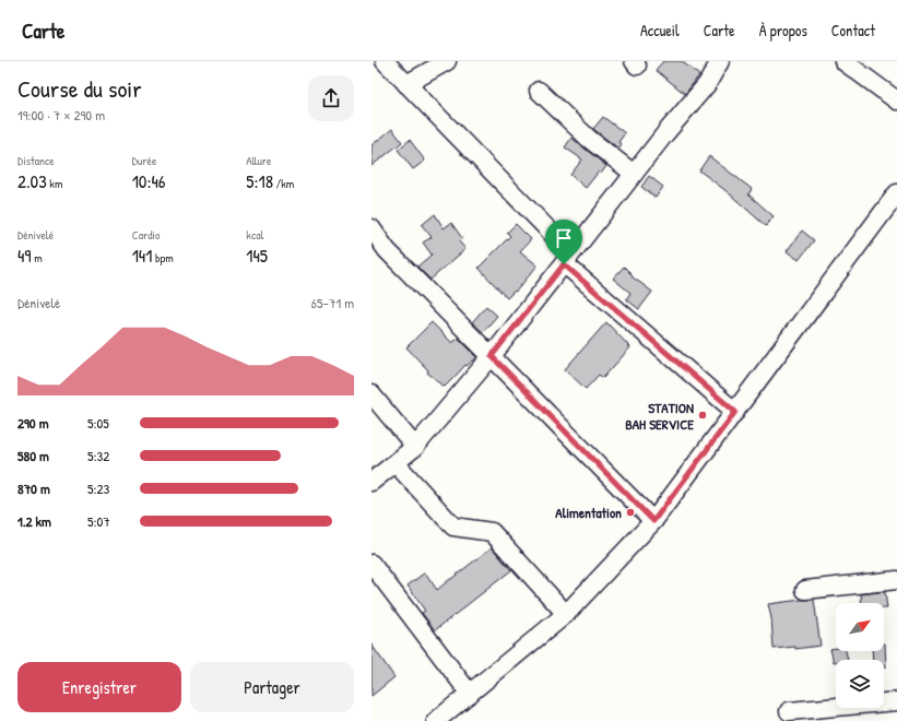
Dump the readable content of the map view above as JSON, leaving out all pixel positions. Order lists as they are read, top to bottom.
{
  "places": ["STATION BAH SERVICE", "Alimentation"],
  "north": "top right",
  "page": {
    "header": "Carte",
    "nav": [
      "Accueil",
      "Carte",
      "À propos",
      "Contact"
    ],
    "heading": ["Course du soir", "19:00 · 7 × 290 m"],
    "stats": [
      ["Distance", "2.03 km"],
      ["Durée", "10:46"],
      ["Allure", "5:18 /km"],
      ["Dénivelé", "49 m"],
      ["Cardio", "141 bpm"],
      ["kcal", "145"]
    ],
    "chart": ["Dénivelé", "65–71 m"],
    "list": [
      {
        "name": "290 m",
        "note": "5:05"
      },
      {
        "name": "580 m",
        "note": "5:32"
      },
      {
        "name": "870 m",
        "note": "5:23"
      },
      {
        "name": "1.2 km",
        "note": "5:07"
      }
    ],
    "buttons": ["Enregistrer", "Partager"]
  }
}
